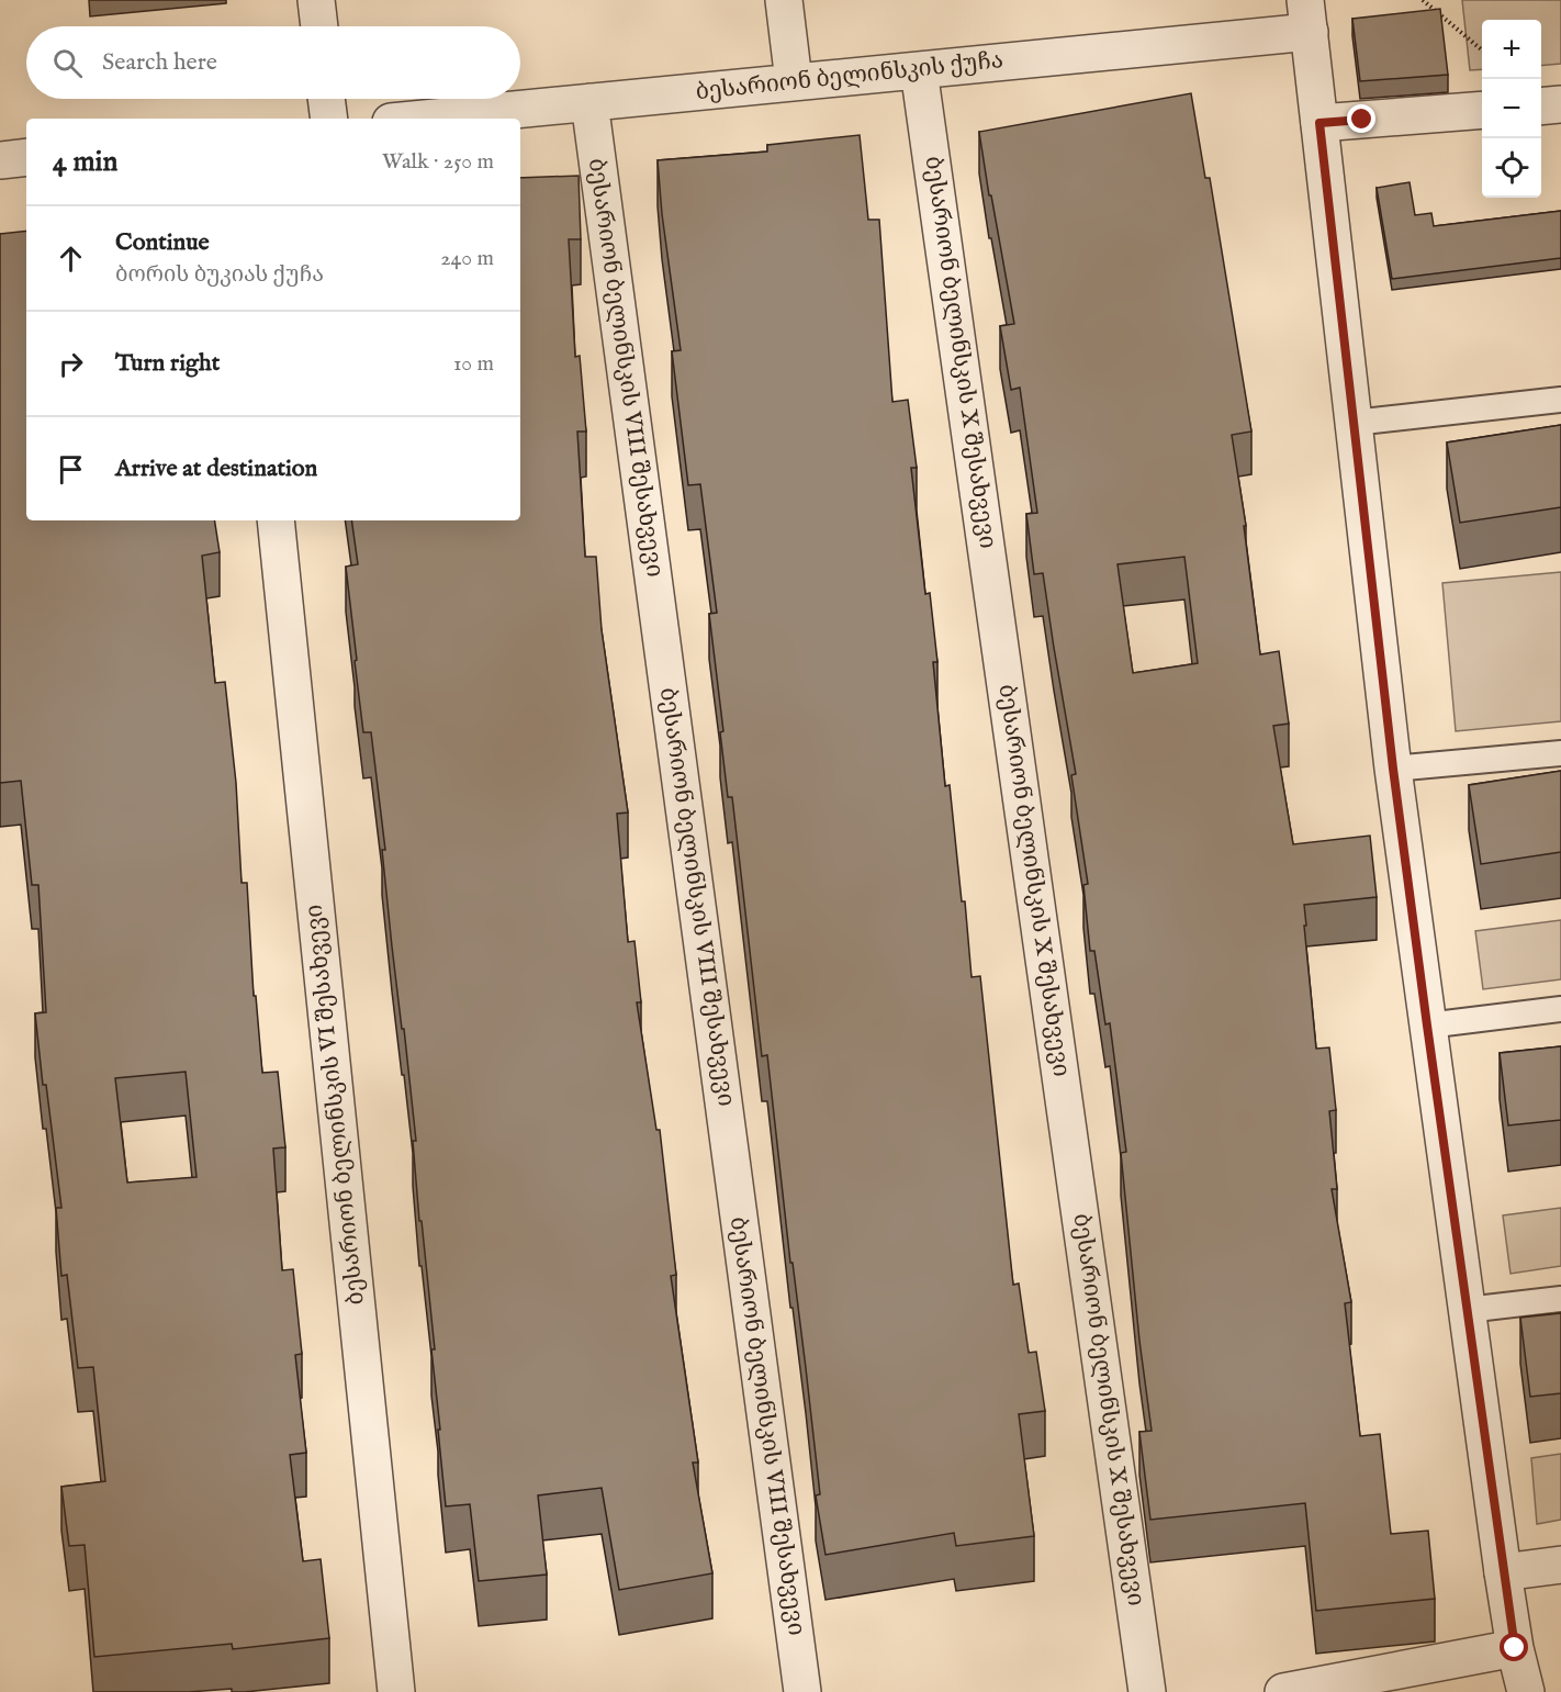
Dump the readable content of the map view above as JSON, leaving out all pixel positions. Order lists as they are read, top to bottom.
{
  "streets": {
    "street": [
      "ბესარიონ ბელინსკის ქუჩა",
      "ბესარიონ ბელინსკის X შესახვევი",
      "ბესარიონ ბელინსკის VIII შესახვევი",
      "ბესარიონ ბელინსკის VI შესახვევი"
    ]
  },
  "crossings": [
    ["ბესარიონ ბელინსკის ქუჩა", "ბესარიონ ბელინსკის X შესახვევი"],
    ["ბესარიონ ბელინსკის ქუჩა", "ბესარიონ ბელინსკის VIII შესახვევი"]
  ],
  "page": {
    "map_buttons": ["+", "−"],
    "search": "Search here",
    "heading": ["4 min", "Walk · 250 m"],
    "list": [
      ["Continue", "ბორის ბუკიას ქუჩა", "240 m"],
      ["Turn right", "10 m"],
      "Arrive at destination"
    ]
  }
}
